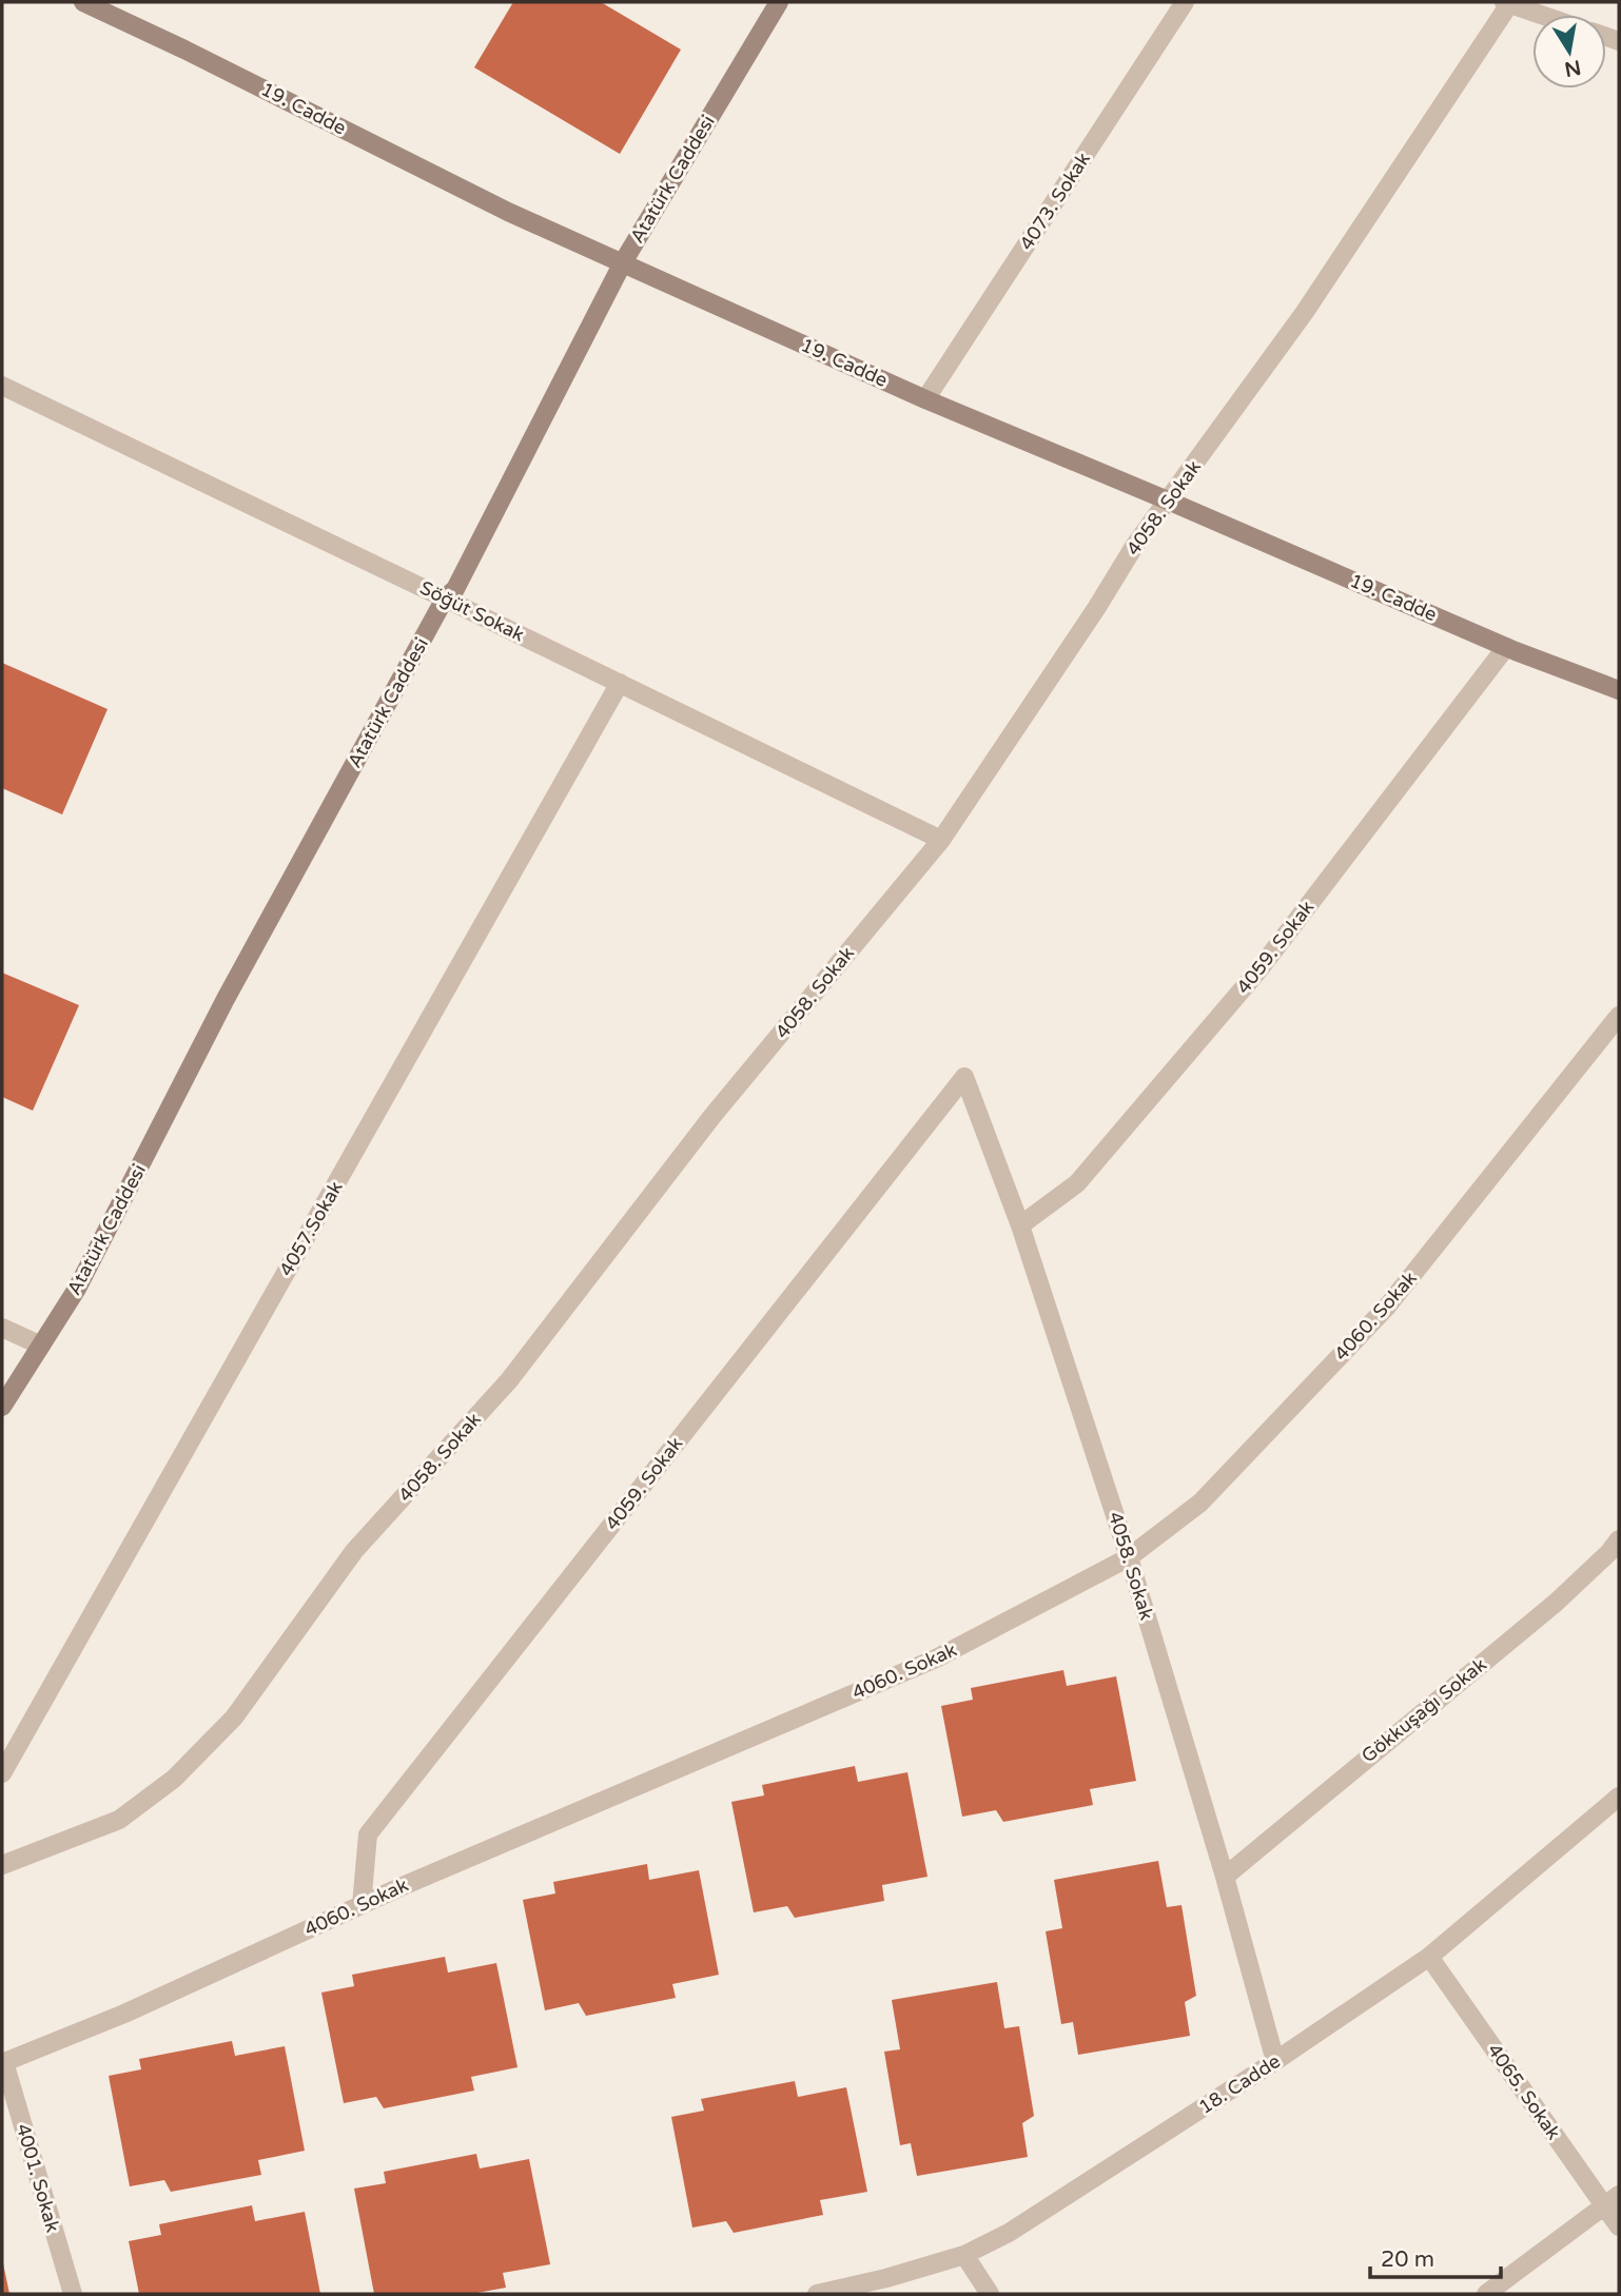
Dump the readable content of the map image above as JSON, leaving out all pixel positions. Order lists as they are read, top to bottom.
{
  "streets": {
    "street": [
      "19. Cadde",
      "Atatürk Caddesi",
      "4073. Sokak",
      "4058. Sokak",
      "Söğüt Sokak",
      "4059. Sokak",
      "4057.Sokak",
      "4060. Sokak",
      "Gökkuşağı Sokak",
      "18. Cadde",
      "4065. Sokak",
      "4001. Sokak"
    ]
  },
  "crossings": [
    ["19. Cadde", "Atatürk Caddesi"],
    ["19. Cadde", "4073. Sokak"],
    ["19. Cadde", "4058. Sokak"],
    ["19. Cadde", "4059. Sokak"],
    ["Atatürk Caddesi", "Söğüt Sokak"],
    ["4058. Sokak", "Söğüt Sokak"],
    ["4058. Sokak", "4059. Sokak"],
    ["4058. Sokak", "4060. Sokak"],
    ["4058. Sokak", "Gökkuşağı Sokak"],
    ["4058. Sokak", "18. Cadde"],
    ["Söğüt Sokak", "4057.Sokak"],
    ["4059. Sokak", "4060. Sokak"],
    ["4060. Sokak", "4001. Sokak"],
    ["18. Cadde", "4065. Sokak"]
  ],
  "scale_bar": "20 m",
  "north": "bottom"
}
